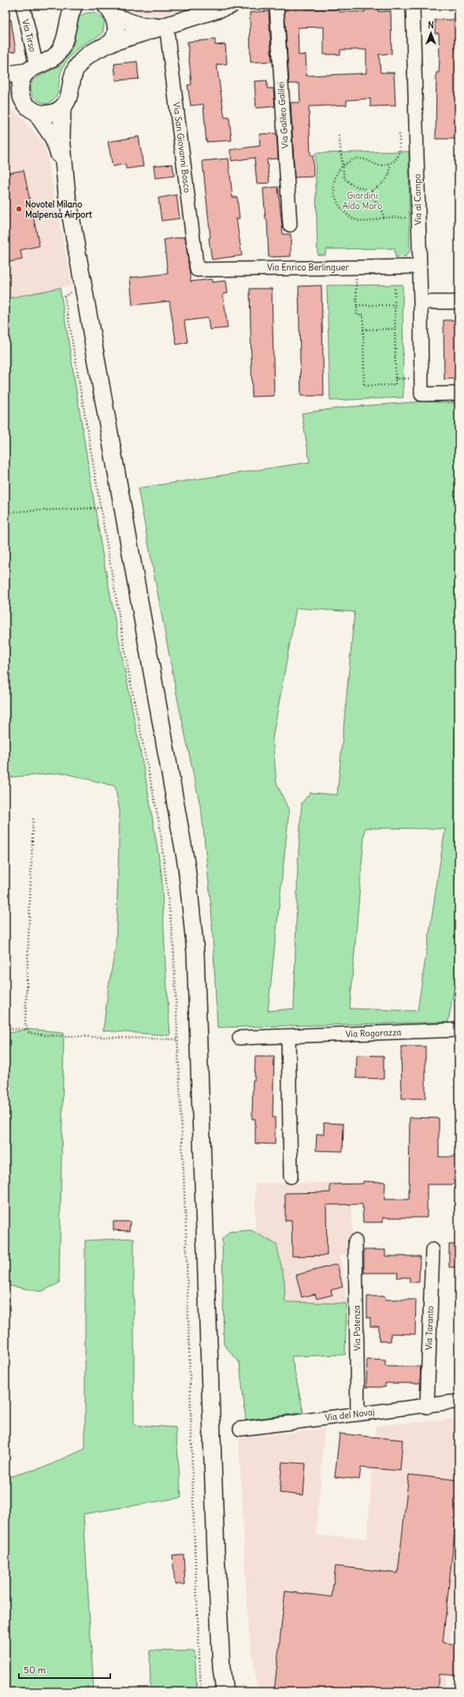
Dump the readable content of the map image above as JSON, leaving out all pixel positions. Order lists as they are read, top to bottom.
{
  "streets": {
    "street": [
      "Via Tirso",
      "Via Galileo Galilei",
      "Via San Giovanni Bosco",
      "Via al Campo",
      "Via Enrico Berlinguer",
      "Via Rogorazza",
      "Via Potenza",
      "Via Taranto",
      "Via del Novaj"
    ]
  },
  "crossings": [
    ["Via San Giovanni Bosco", "Via Enrico Berlinguer"],
    ["Via al Campo", "Via Enrico Berlinguer"],
    ["Via Potenza", "Via del Novaj"],
    ["Via Taranto", "Via del Novaj"]
  ],
  "parks": ["Giardini Aldo Moro"],
  "places": ["Novotel Milano Malpensa Airport"],
  "scale_bar": "50 m",
  "north": "top"
}
